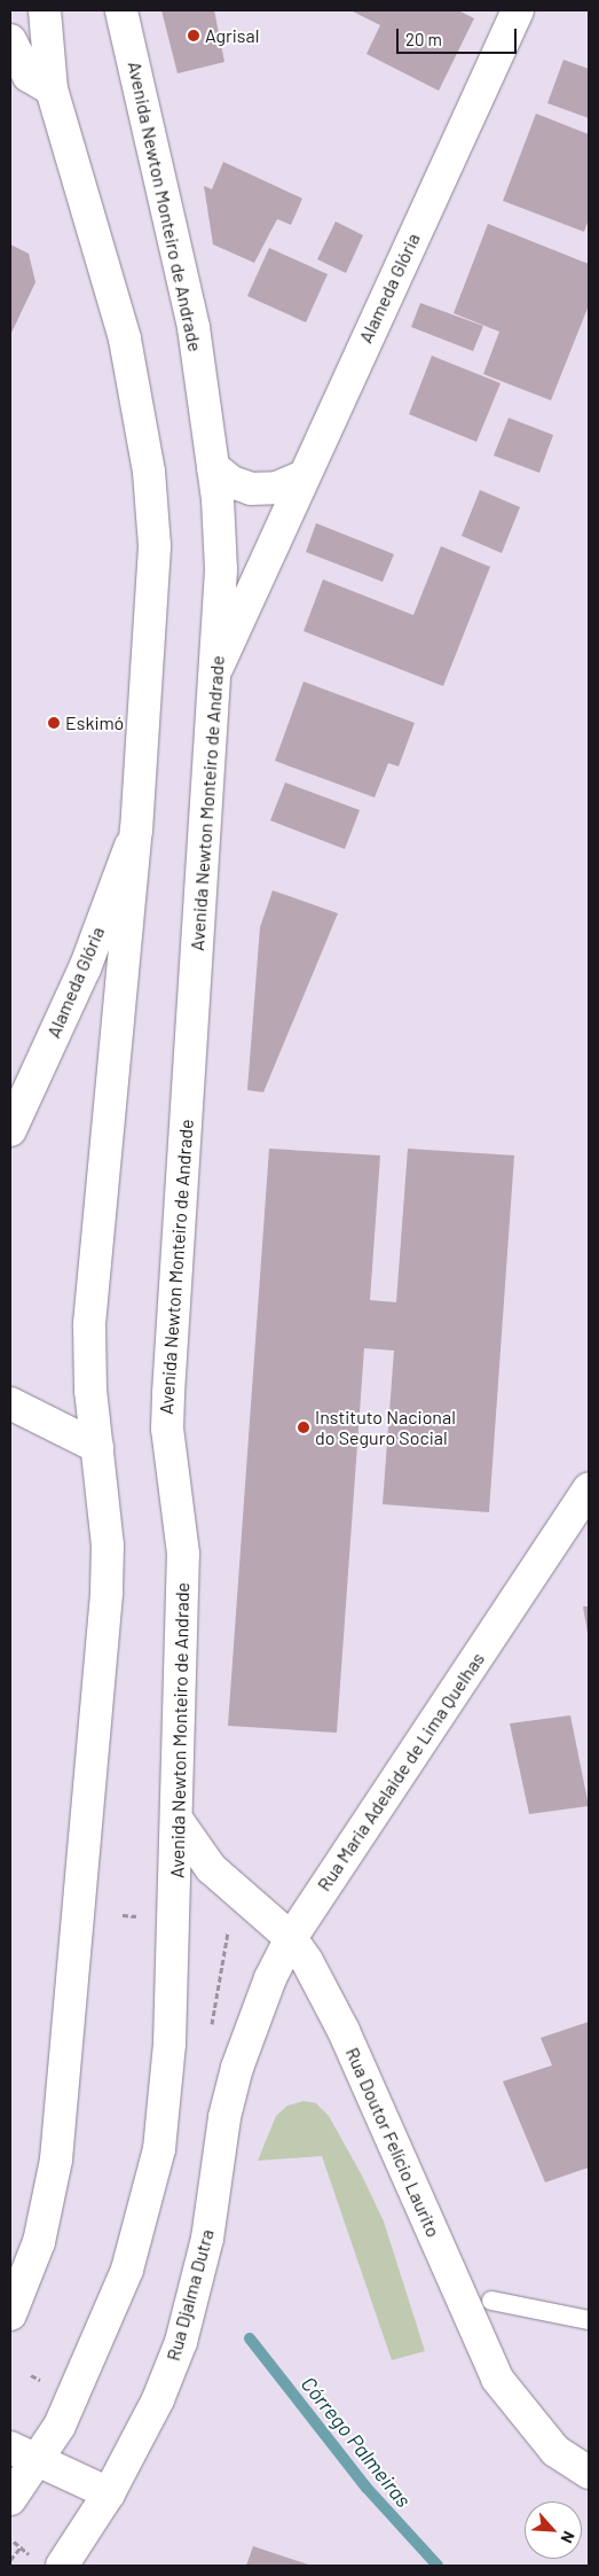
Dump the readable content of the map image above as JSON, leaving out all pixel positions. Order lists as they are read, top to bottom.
{
  "streets": {
    "main road": [
      "Avenida Newton Monteiro de Andrade",
      "Alameda Glória",
      "Rua Maria Adelaide de Lima Quelhas",
      "Rua Doutor Felício Laurito",
      "Rua Djalma Dutra"
    ]
  },
  "crossings": [
    ["Avenida Newton Monteiro de Andrade", "Alameda Glória"],
    ["Avenida Newton Monteiro de Andrade", "Rua Doutor Felício Laurito"],
    ["Rua Maria Adelaide de Lima Quelhas", "Rua Doutor Felício Laurito"],
    ["Rua Maria Adelaide de Lima Quelhas", "Rua Djalma Dutra"]
  ],
  "water": ["Córrego Palmeiras"],
  "places": ["Agrisal", "Eskimó", "Instituto Nacional do Seguro Social"],
  "scale_bar": "20 m",
  "north": "bottom right"
}
